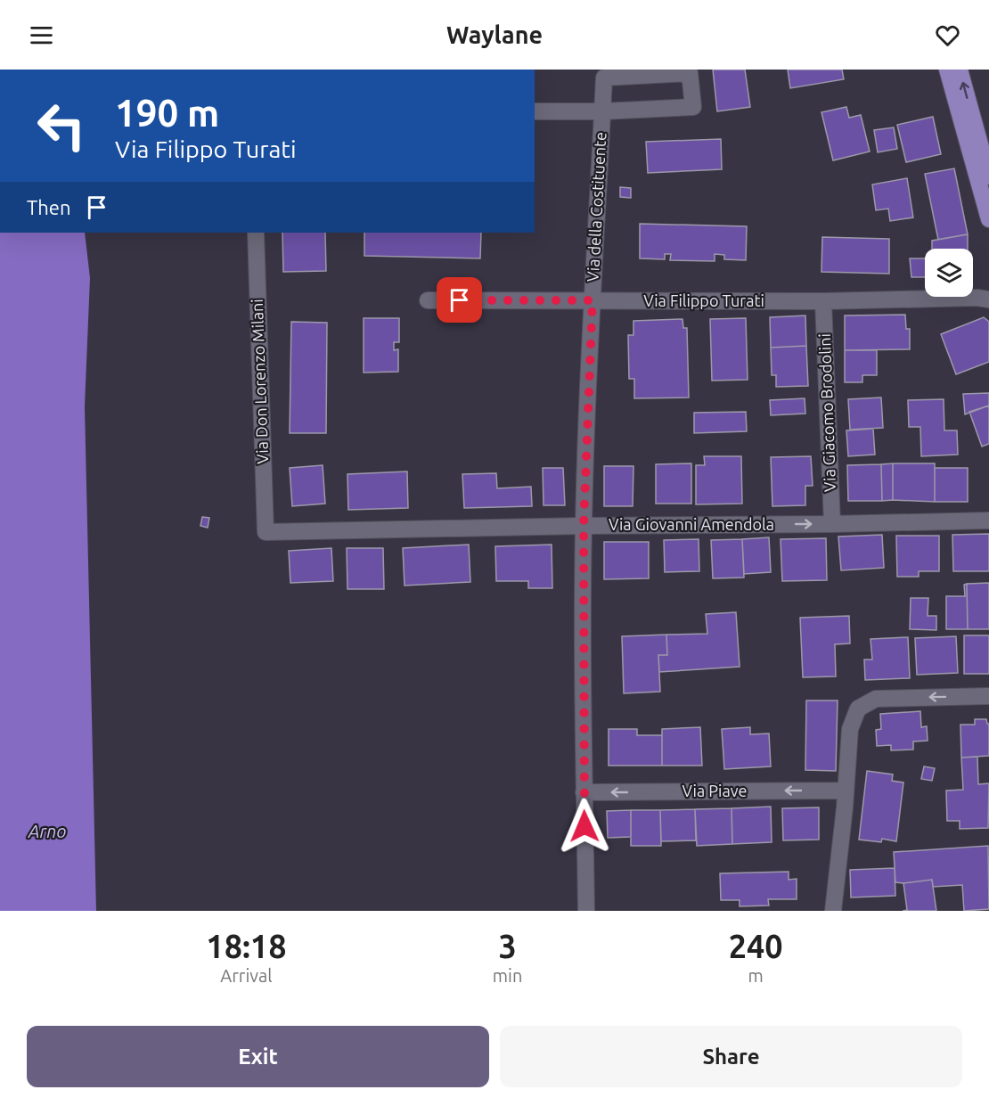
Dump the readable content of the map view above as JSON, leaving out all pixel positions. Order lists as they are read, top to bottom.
{
  "streets": {
    "street": [
      "Via della Costituente",
      "Via Filippo Turati",
      "Via Don Lorenzo Milani",
      "Via Giacomo Brodolini",
      "Via Giovanni Amendola",
      "Via Piave"
    ]
  },
  "crossings": [
    ["Via della Costituente", "Via Filippo Turati"],
    ["Via della Costituente", "Via Giovanni Amendola"],
    ["Via della Costituente", "Via Piave"],
    ["Via Filippo Turati", "Via Giacomo Brodolini"],
    ["Via Don Lorenzo Milani", "Via Giovanni Amendola"],
    ["Via Giacomo Brodolini", "Via Giovanni Amendola"]
  ],
  "one_way": ["Via Piave"],
  "water": ["Arno"],
  "page": {
    "header": "Waylane",
    "turn": ["190 m", "Via Filippo Turati"],
    "then": "Then",
    "eta": [
      "18:18",
      "Arrival",
      "3",
      "min",
      "240",
      "m"
    ],
    "buttons": ["Exit", "Share"]
  }
}
